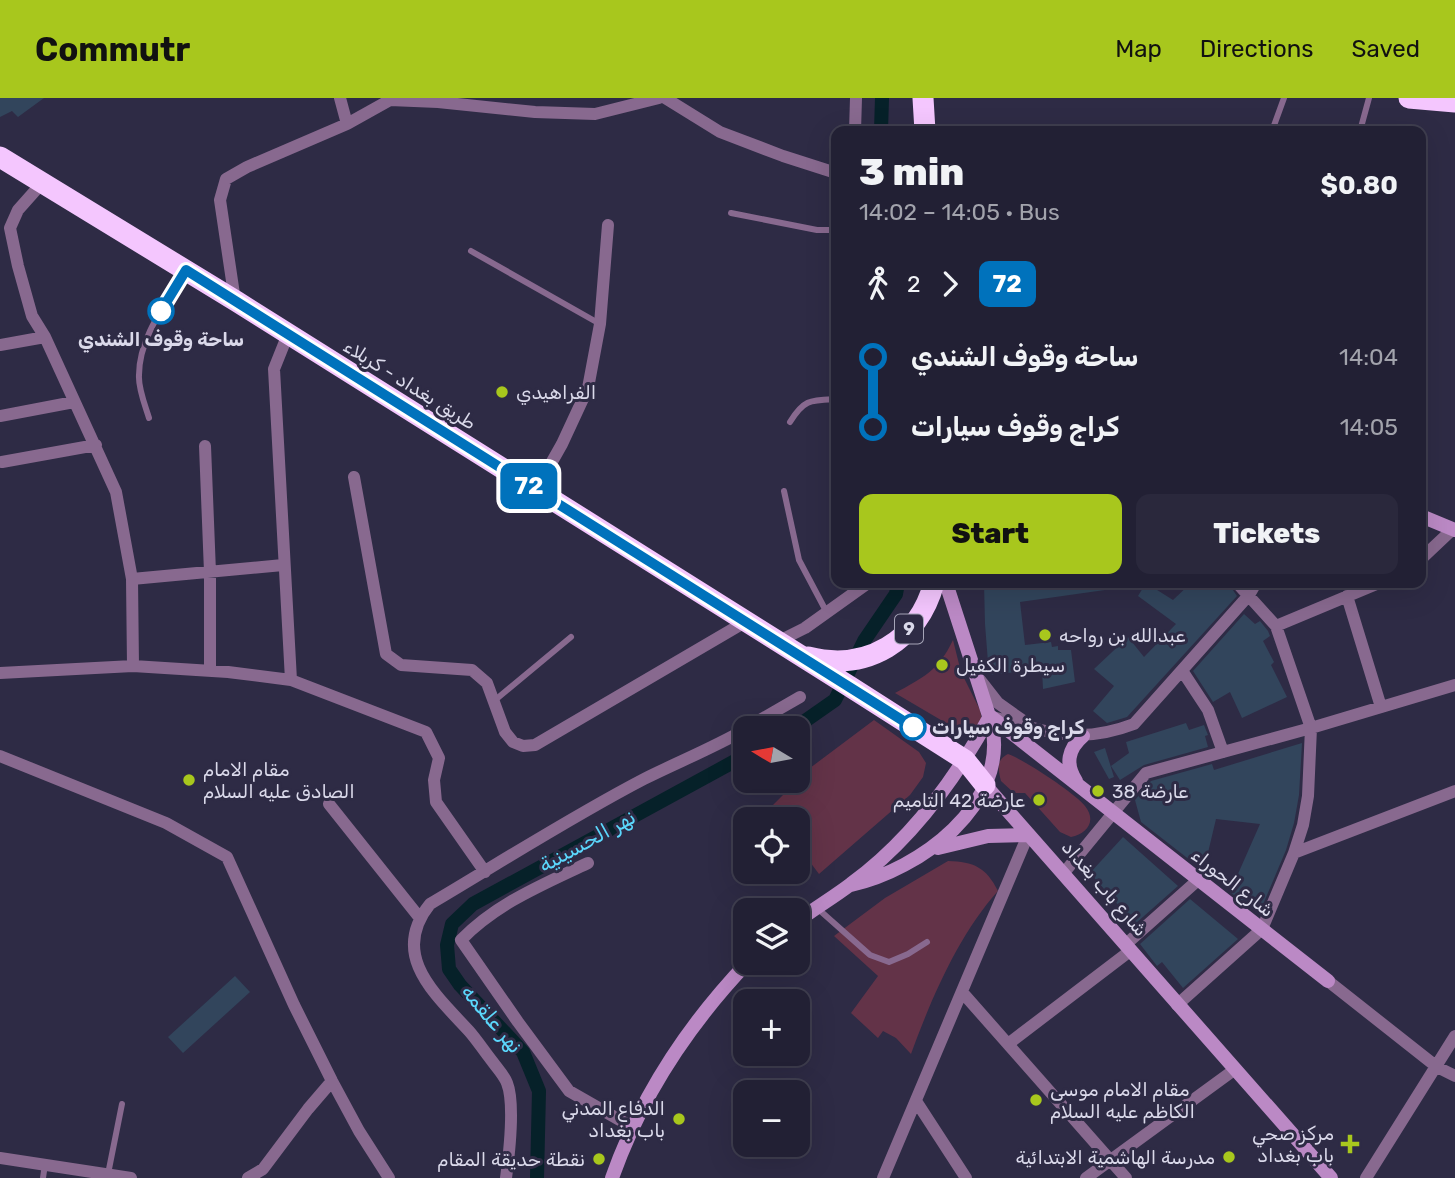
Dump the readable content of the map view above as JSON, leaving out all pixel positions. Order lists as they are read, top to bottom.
{
  "streets": {
    "highway": ["طريق بغداد - كربلاء", "9"],
    "street": ["شارع الحوراء", "شارع باب بغداد"]
  },
  "crossings": [
    ["طريق بغداد - كربلاء", "9"],
    ["طريق بغداد - كربلاء", "شارع باب بغداد"]
  ],
  "water": ["نهر الحسينية", "نهر علقمه"],
  "places": {
    "other": [
      "ساحة وقوف الشندي",
      "الفراهيدي",
      "عبدالله بن رواحه",
      "سيطرة الكفيل",
      "كراج وقوف سيارات",
      "مقام الامام الصادق عليه السلام",
      "عارضة 38",
      "عارضة 42 التاميم",
      "مقام الامام موسى الكاظم عليه السلام",
      "الدفاع المدني باب بغداد",
      "مدرسة الهاشمية الابتدائية",
      "نقطة حديقة المقام"
    ],
    "health": ["مركز صحي باب بغداد"]
  },
  "lines": ["bus line 72"],
  "north": "left",
  "page": {
    "header": "Commutr",
    "nav": ["Map", "Directions", "Saved"],
    "on_map": "72",
    "heading": ["3 min", "14:02 – 14:05 · Bus", "$0.80"],
    "legs": ["2", "72"],
    "list": [
      {
        "name": "ساحة وقوف الشندي",
        "value": "14:04"
      },
      {
        "name": "كراج وقوف سيارات",
        "value": "14:05"
      }
    ],
    "buttons": ["Start", "Tickets"],
    "map_buttons": ["+", "−"]
  }
}
